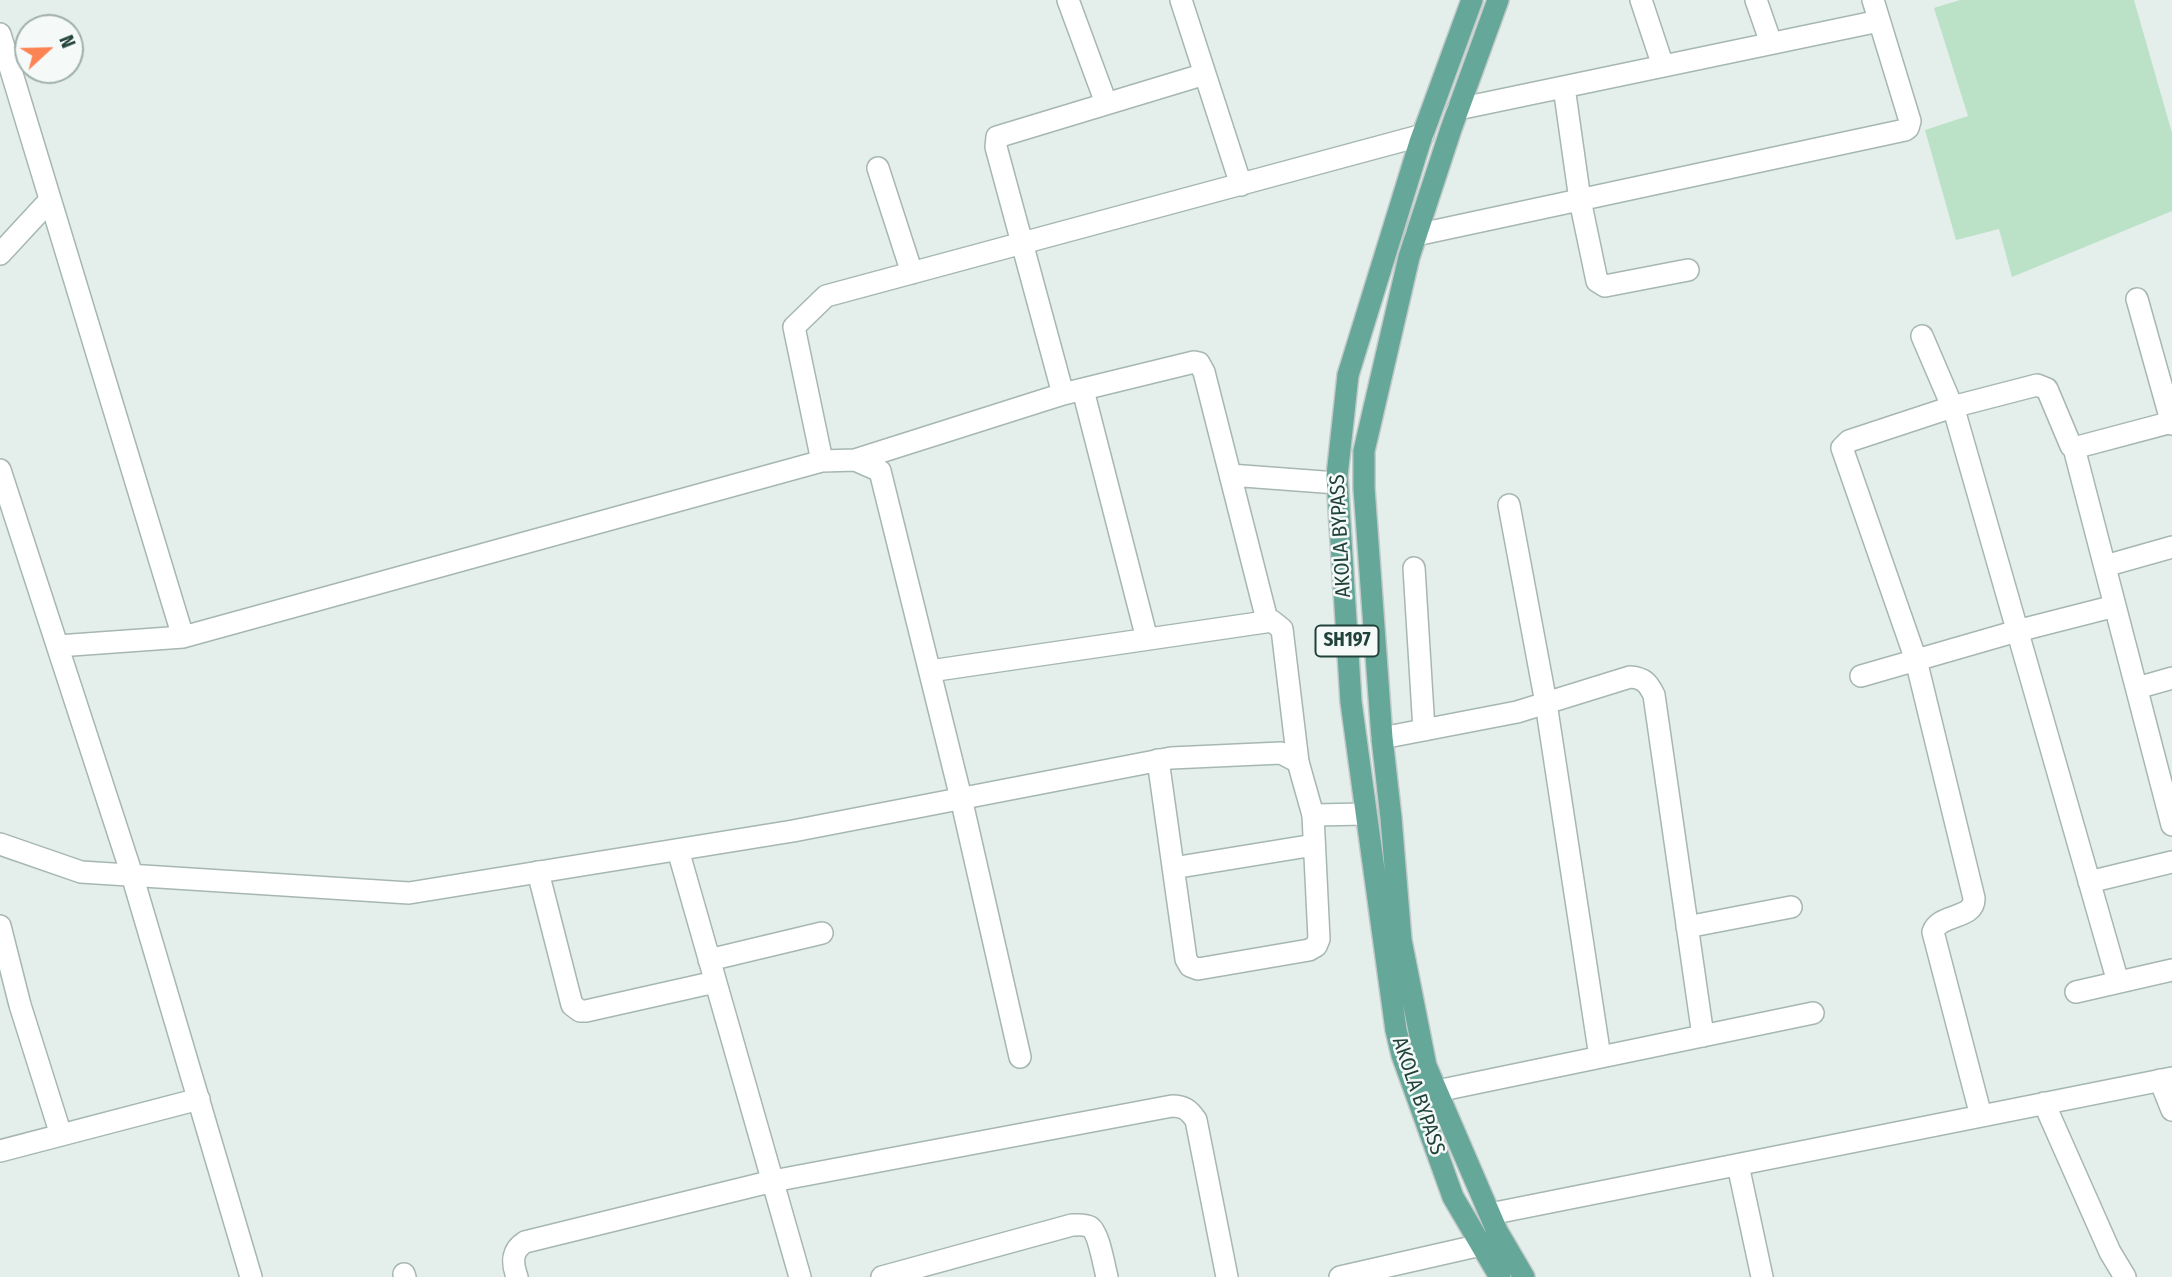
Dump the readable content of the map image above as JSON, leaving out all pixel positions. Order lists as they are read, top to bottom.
{
  "streets": {
    "main road": ["AKOLA BYPASS", "SH197"]
  },
  "north": "right"
}
